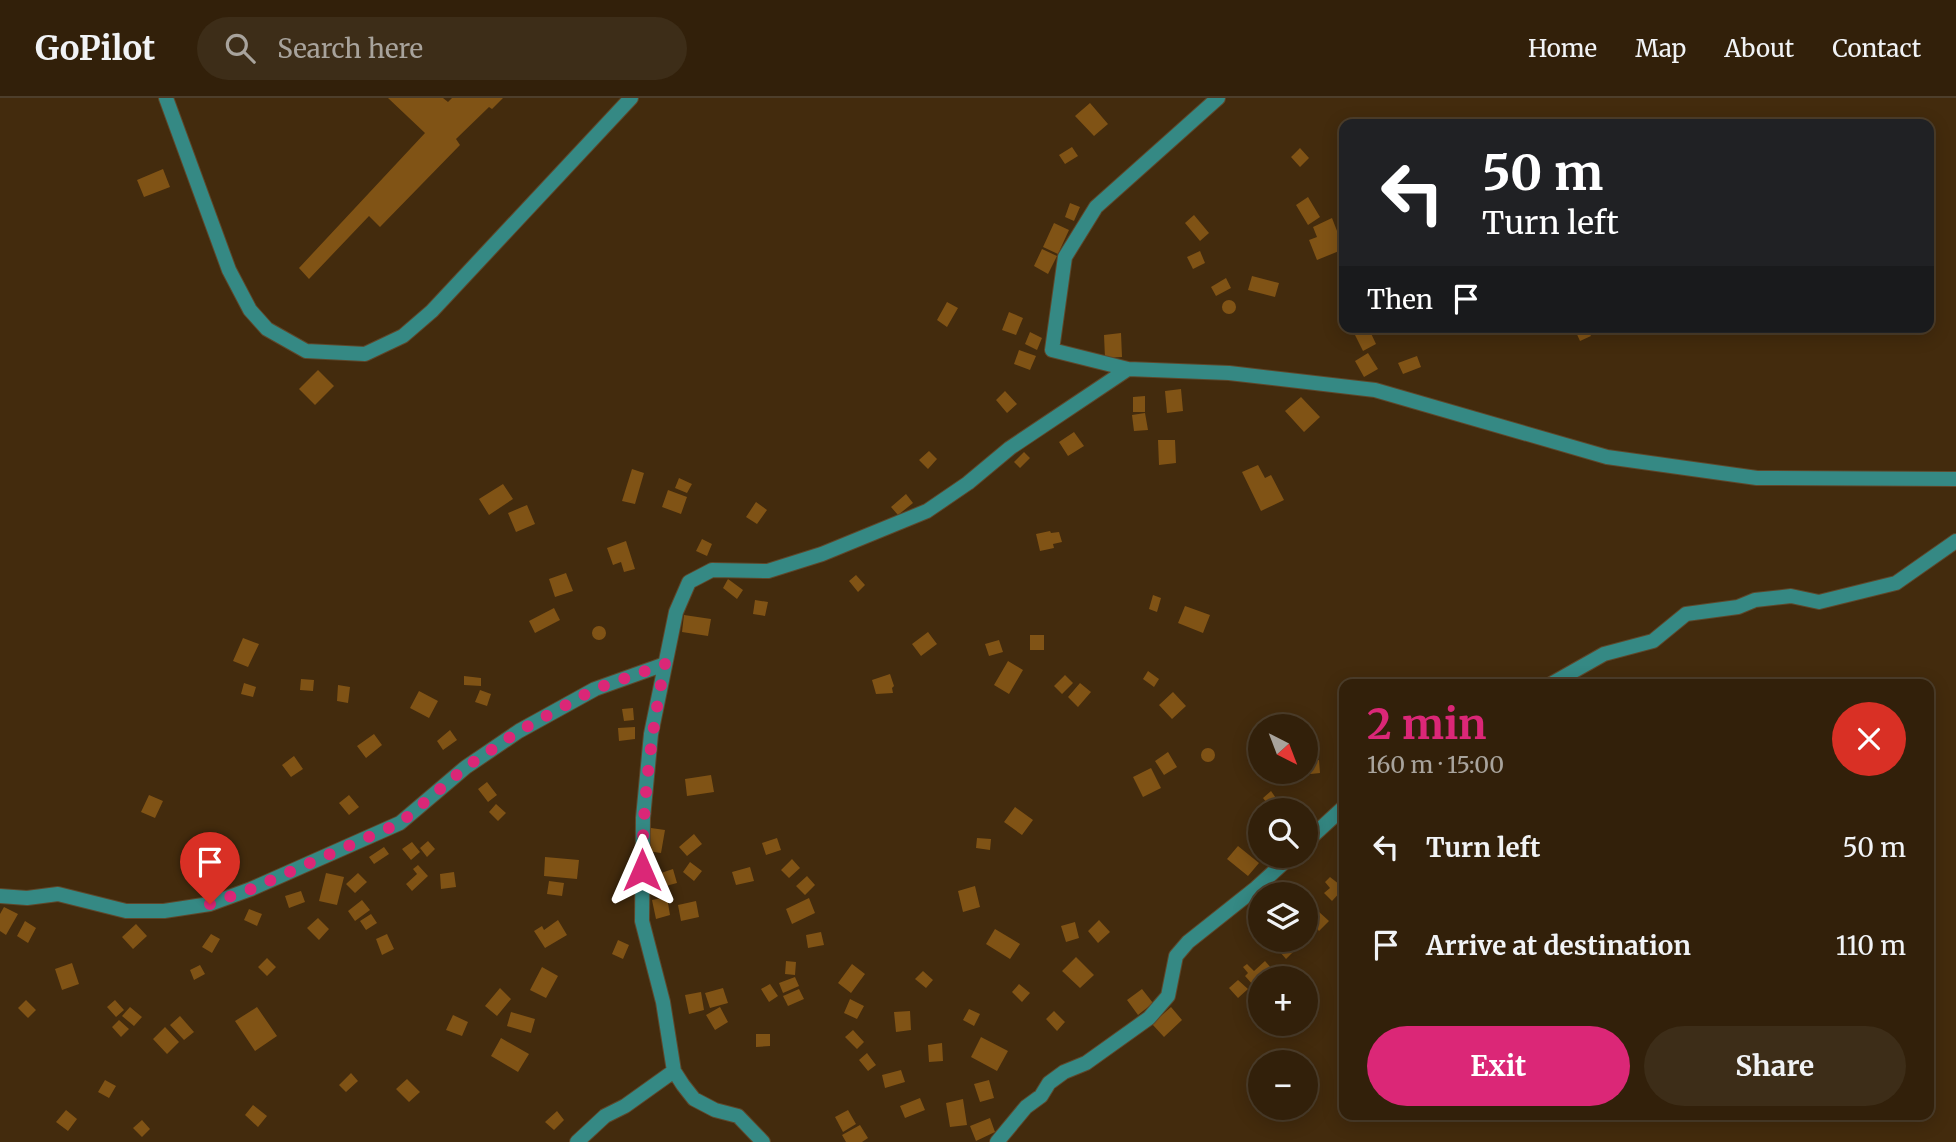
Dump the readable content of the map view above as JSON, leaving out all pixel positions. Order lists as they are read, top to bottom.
{
  "north": "bottom right",
  "page": {
    "header": "GoPilot",
    "search": "Search here",
    "nav": [
      "Home",
      "Map",
      "About",
      "Contact"
    ],
    "turn": ["50 m", "Turn left"],
    "then": "Then",
    "heading": ["2 min", "160 m · 15:00"],
    "map_buttons": ["+", "−"],
    "list": [
      {
        "name": "Turn left",
        "value": "50 m"
      },
      {
        "name": "Arrive at destination",
        "value": "110 m"
      }
    ],
    "buttons": ["Exit", "Share"]
  }
}
